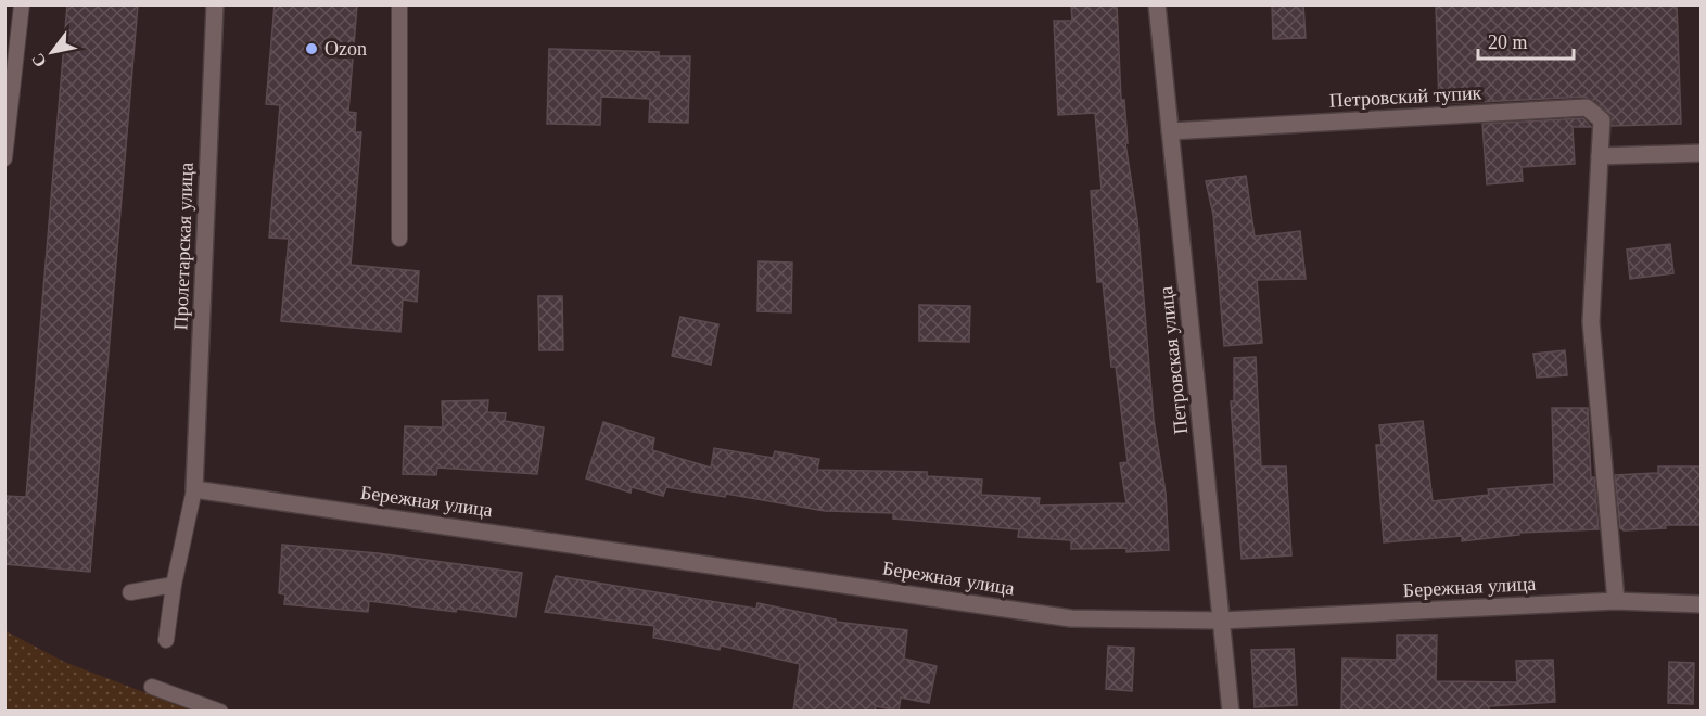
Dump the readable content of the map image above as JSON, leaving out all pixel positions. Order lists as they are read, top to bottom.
{
  "streets": {
    "street": [
      "Петровский тупик",
      "Пролетарская улица",
      "Петровская улица",
      "Бережная улица"
    ]
  },
  "crossings": [
    ["Петровский тупик", "Петровская улица"],
    ["Петровский тупик", "Бережная улица"],
    ["Пролетарская улица", "Бережная улица"],
    ["Петровская улица", "Бережная улица"]
  ],
  "places": ["Ozon"],
  "scale_bar": "20 m",
  "north": "bottom left"
}
